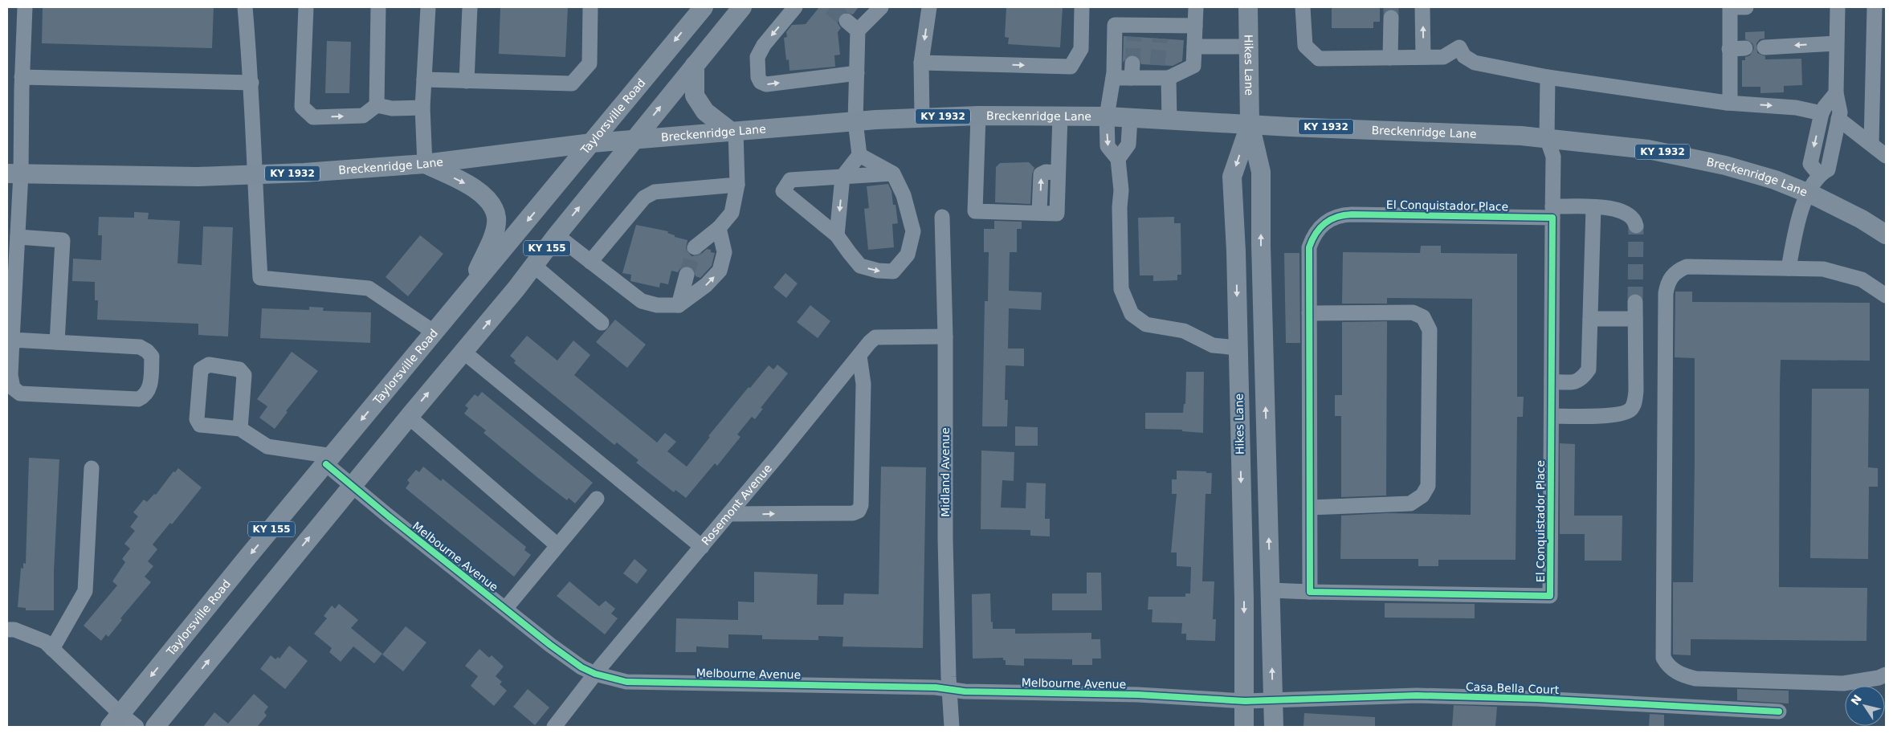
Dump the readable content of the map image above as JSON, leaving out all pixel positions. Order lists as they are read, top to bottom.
{
  "streets": {
    "main road": [
      "Hikes Lane",
      "Breckenridge Lane",
      "Taylorsville Road",
      "KY 1932",
      "KY 155"
    ],
    "street": [
      "El Conquistador Place",
      "Midland Avenue",
      "Rosemont Avenue",
      "Melbourne Avenue",
      "Casa Bella Court"
    ]
  },
  "crossings": [
    ["Hikes Lane", "Breckenridge Lane"],
    ["Hikes Lane", "El Conquistador Place"],
    ["Hikes Lane", "Melbourne Avenue"],
    ["Hikes Lane", "Casa Bella Court"],
    ["Breckenridge Lane", "Taylorsville Road"],
    ["Breckenridge Lane", "El Conquistador Place"],
    ["Breckenridge Lane", "KY 155"],
    ["Taylorsville Road", "Melbourne Avenue"],
    ["KY 155", "Melbourne Avenue"],
    ["Midland Avenue", "Rosemont Avenue"],
    ["Midland Avenue", "Melbourne Avenue"],
    ["Rosemont Avenue", "Melbourne Avenue"],
    ["Melbourne Avenue", "Casa Bella Court"]
  ],
  "north": "top left"
}
